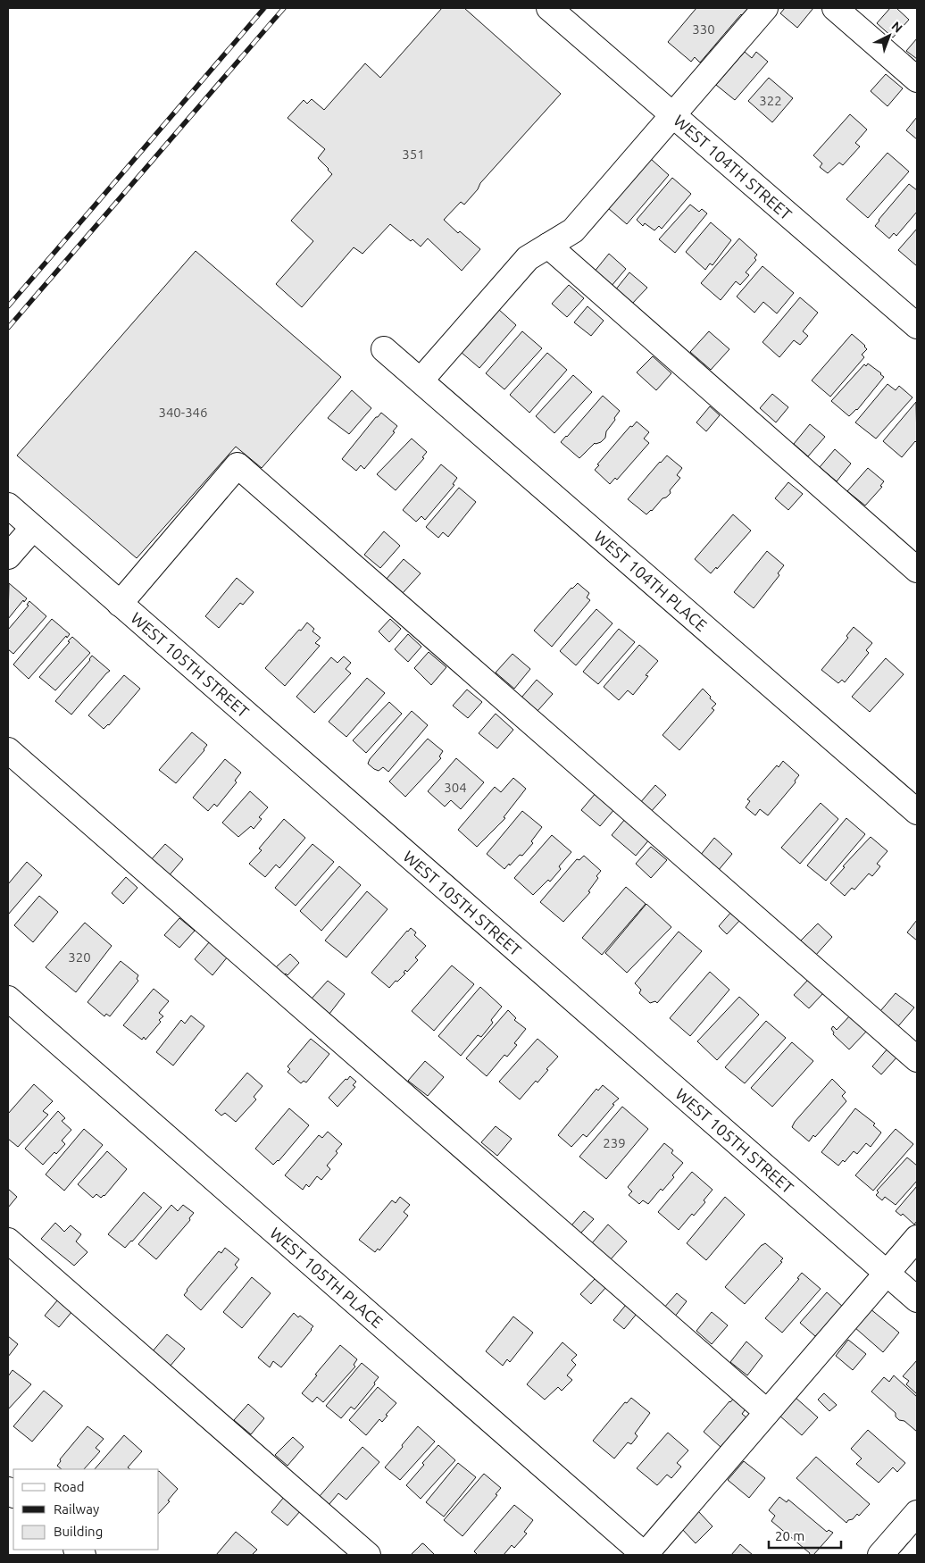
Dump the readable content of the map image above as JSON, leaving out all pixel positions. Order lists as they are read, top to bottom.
{
  "streets": {
    "street": [
      "WEST 104TH STREET",
      "WEST 104TH PLACE",
      "WEST 105TH STREET",
      "WEST 105TH PLACE"
    ]
  },
  "house_numbers": [
    "330",
    "322",
    "351",
    "340-346",
    "304",
    "320",
    "239"
  ],
  "legend": ["Road", "Railway", "Building"],
  "scale_bar": "20 m",
  "north": "top right"
}
